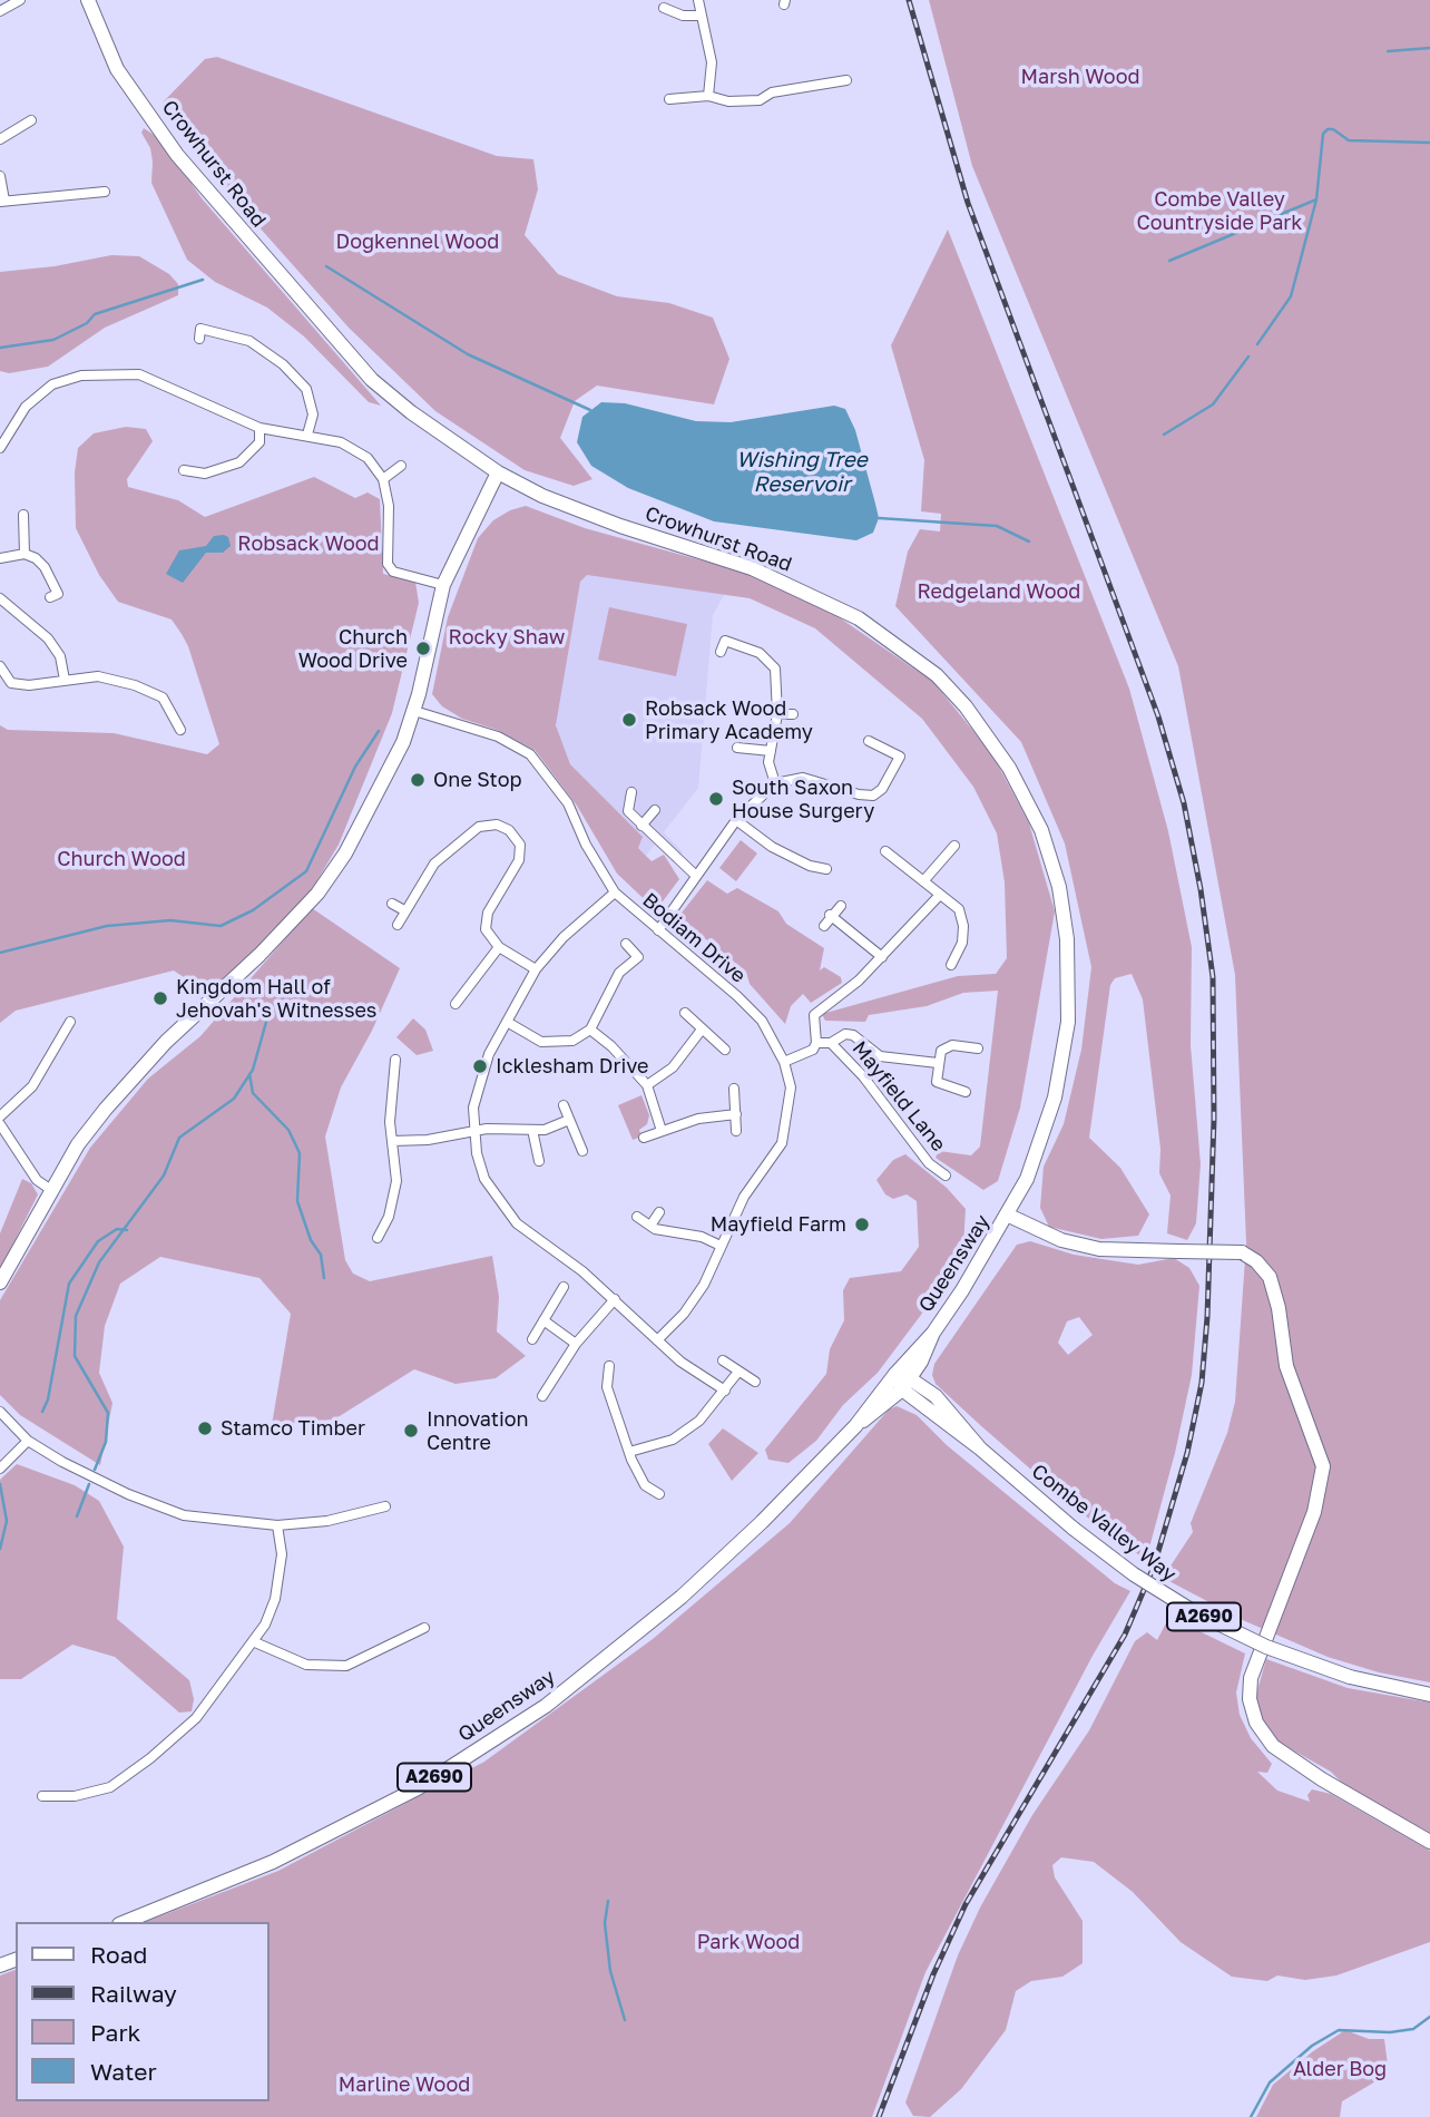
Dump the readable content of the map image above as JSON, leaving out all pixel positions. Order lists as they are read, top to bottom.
{
  "streets": {
    "main road": [
      "Crowhurst Road",
      "Queensway",
      "Combe Valley Way",
      "A2690"
    ],
    "street": ["Bodiam Drive", "Mayfield Lane"]
  },
  "crossings": [
    ["Crowhurst Road", "Queensway"],
    ["Queensway", "Combe Valley Way"]
  ],
  "water": ["Wishing Tree Reservoir"],
  "parks": [
    "Marsh Wood",
    "Combe Valley Countryside Park",
    "Dogkennel Wood",
    "Robsack Wood",
    "Redgeland Wood",
    "Rocky Shaw",
    "Church Wood",
    "Park Wood",
    "Alder Bog",
    "Marline Wood"
  ],
  "places": [
    "Church Wood Drive",
    "Robsack Wood Primary Academy",
    "One Stop",
    "South Saxon House Surgery",
    "Kingdom Hall of Jehovah's Witnesses",
    "Icklesham Drive",
    "Mayfield Farm",
    "Stamco Timber",
    "Innovation Centre"
  ],
  "legend": [
    "Road",
    "Railway",
    "Park",
    "Water"
  ]
}
